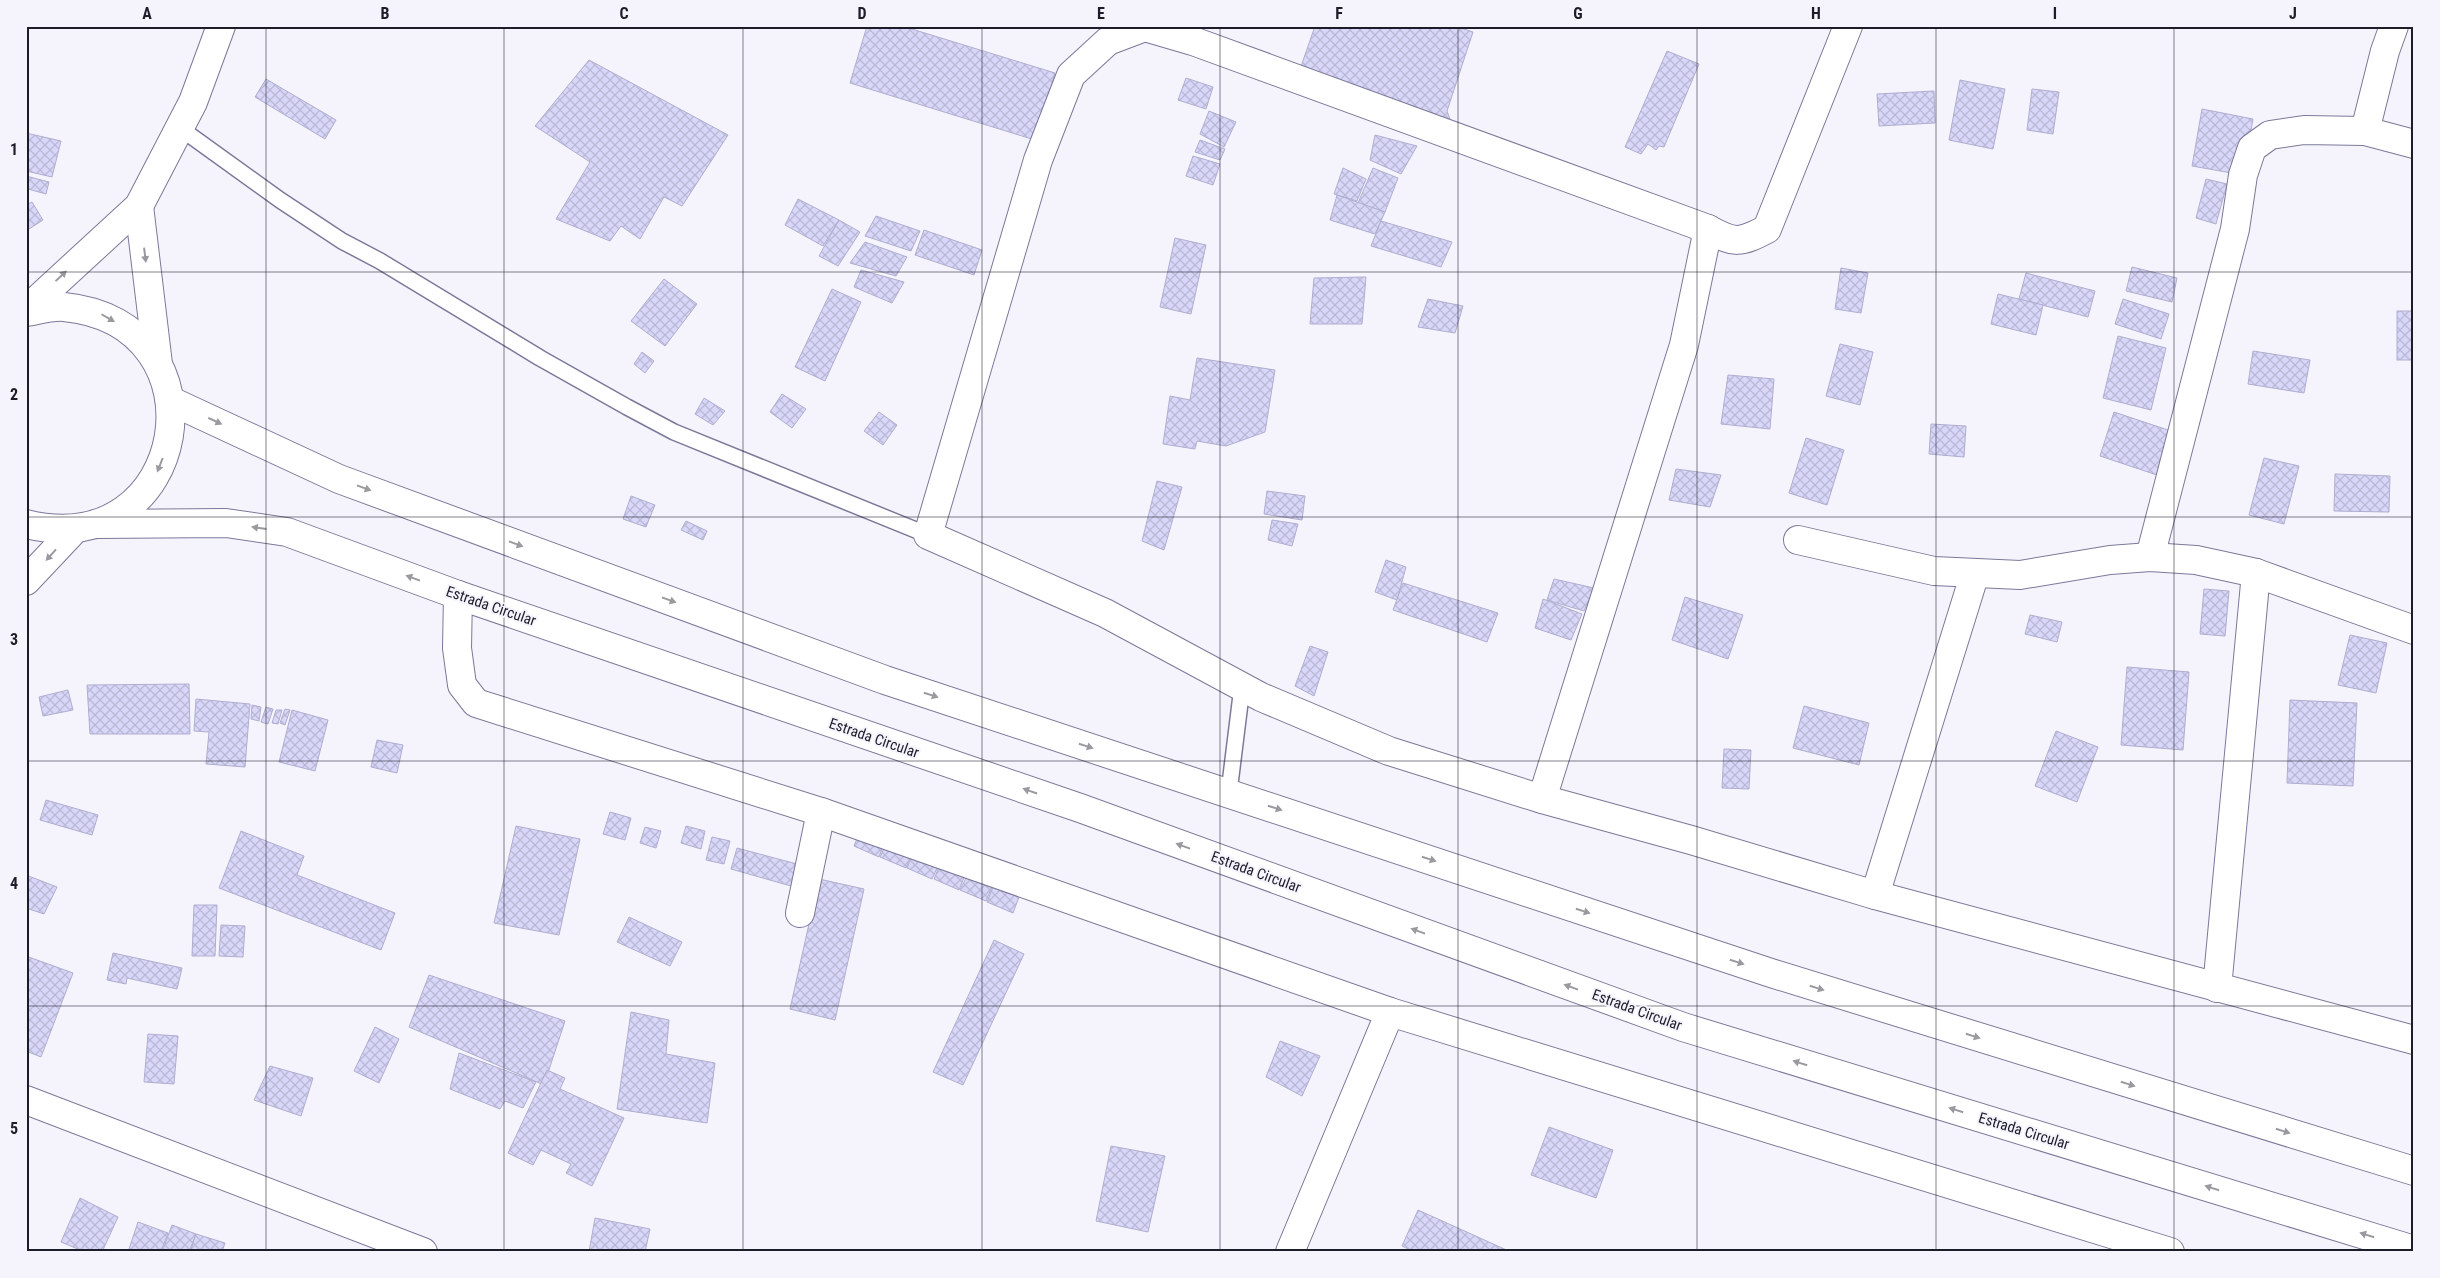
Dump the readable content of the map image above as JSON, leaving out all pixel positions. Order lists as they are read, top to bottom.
{
  "streets": {
    "street": ["Estrada Circular"]
  },
  "grid": {
    "columns": [
      "A",
      "B",
      "C",
      "D",
      "E",
      "F",
      "G",
      "H",
      "I",
      "J"
    ],
    "rows": [
      "1",
      "2",
      "3",
      "4",
      "5"
    ]
  }
}
